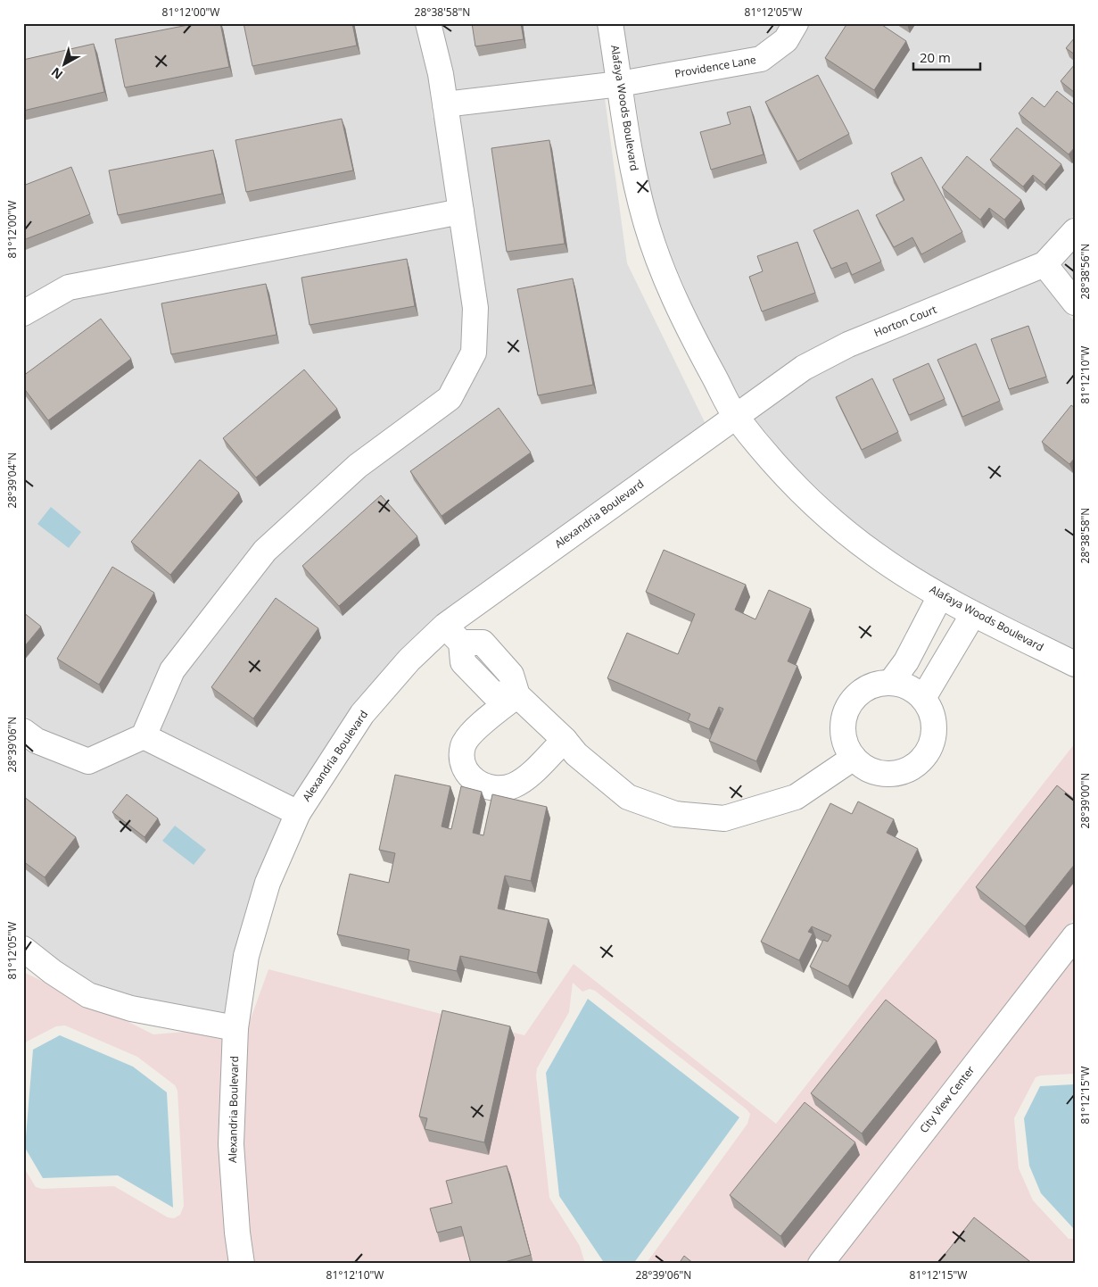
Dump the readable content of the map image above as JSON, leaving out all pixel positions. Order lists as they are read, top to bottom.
{
  "streets": {
    "street": [
      "Providence Lane",
      "Alafaya Woods Boulevard",
      "Horton Court",
      "Alexandria Boulevard",
      "City View Center"
    ]
  },
  "crossings": [
    ["Providence Lane", "Alafaya Woods Boulevard"],
    ["Alafaya Woods Boulevard", "Horton Court"],
    ["Alafaya Woods Boulevard", "Alexandria Boulevard"],
    ["Horton Court", "Alexandria Boulevard"]
  ],
  "scale_bar": "20 m",
  "north": "bottom left",
  "coordinates": [
    "81°12'00\"W",
    "28°38'58\"N",
    "81°12'05\"W",
    "28°38'56\"N",
    "81°12'10\"W",
    "28°39'04\"N",
    "28°39'06\"N",
    "28°39'00\"N",
    "81°12'15\"W"
  ]
}
